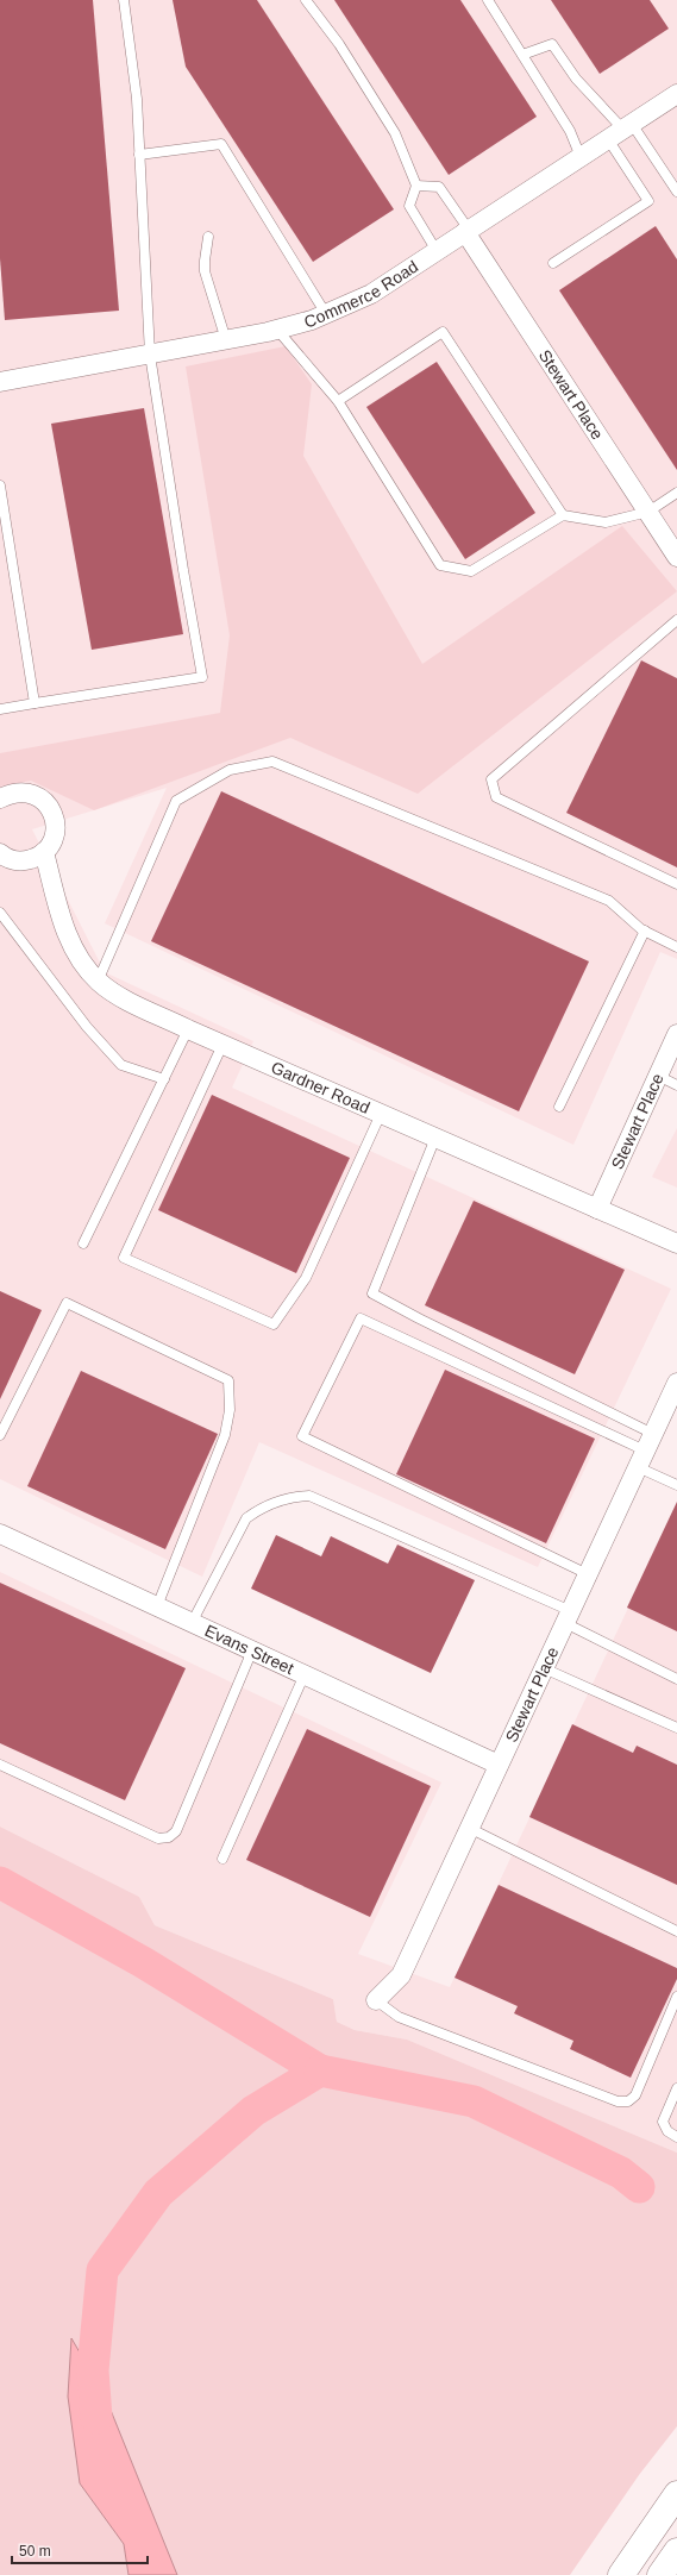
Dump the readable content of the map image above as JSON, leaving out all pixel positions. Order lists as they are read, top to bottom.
{
  "streets": {
    "street": [
      "Commerce Road",
      "Stewart Place",
      "Gardner Road",
      "Evans Street"
    ]
  },
  "crossings": [
    ["Commerce Road", "Stewart Place"],
    ["Stewart Place", "Gardner Road"],
    ["Stewart Place", "Evans Street"]
  ],
  "scale_bar": "50 m"
}
